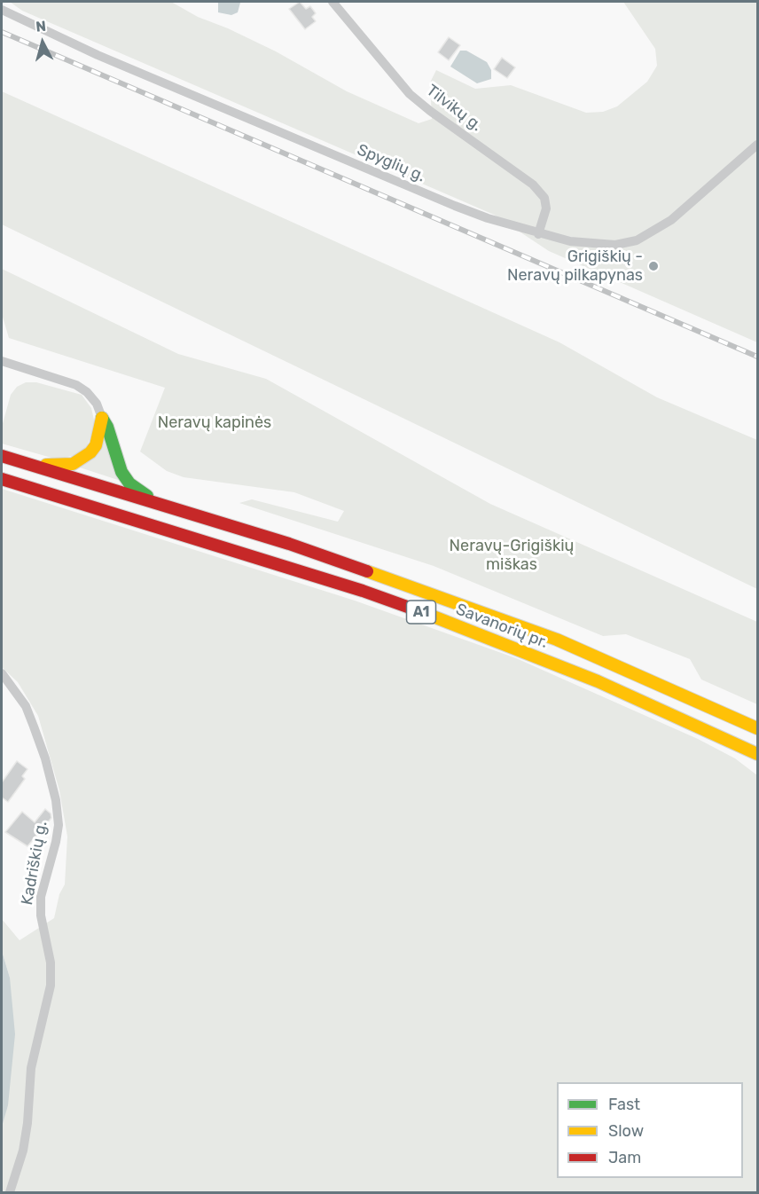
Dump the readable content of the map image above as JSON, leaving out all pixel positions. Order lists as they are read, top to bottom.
{
  "streets": {
    "highway": ["A1", "Savanorių pr."],
    "street": ["Tilvikų g.", "Spyglių g.", "Kadriškių g."]
  },
  "crossings": [
    ["Tilvikų g.", "Spyglių g."]
  ],
  "parks": ["Neravų kapinės", "Neravų-Grigiškių miškas"],
  "places": ["Grigiškių - Neravų pilkapynas"],
  "legend": ["Fast", "Slow", "Jam"],
  "north": "top"
}
